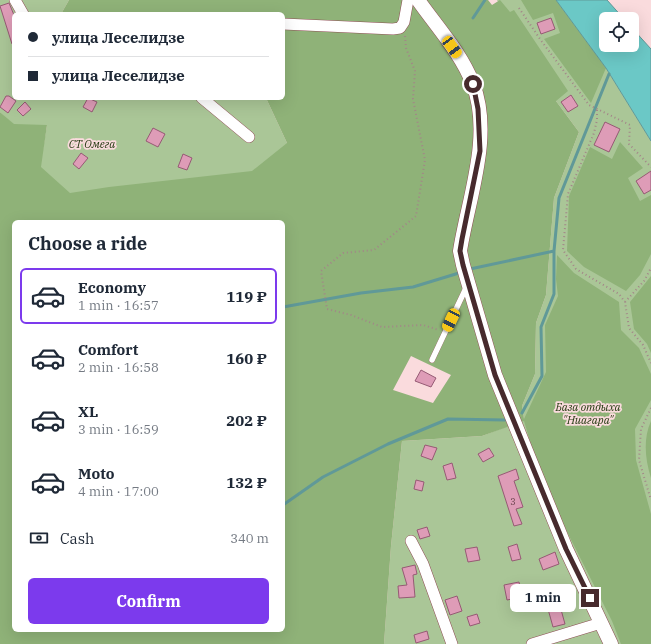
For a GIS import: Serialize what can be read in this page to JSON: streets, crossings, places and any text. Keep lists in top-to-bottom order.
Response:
{
  "parks": ["СТ Омега", "База отдыха \"Ниагара\""],
  "house_numbers": ["3"],
  "page": {
    "banner": ["улица Леселидзе", "улица Леселидзе"],
    "heading": "Choose a ride",
    "list": [
      {
        "name": "Economy",
        "note": "1 min · 16:57",
        "value": "119 ₽"
      },
      {
        "name": "Comfort",
        "note": "2 min · 16:58",
        "value": "160 ₽"
      },
      {
        "name": "XL",
        "note": "3 min · 16:59",
        "value": "202 ₽"
      },
      {
        "name": "Moto",
        "note": "4 min · 17:00",
        "value": "132 ₽"
      }
    ],
    "pay": ["Cash", "340 m"],
    "buttons": "Confirm",
    "bubble": "1 min"
  }
}
